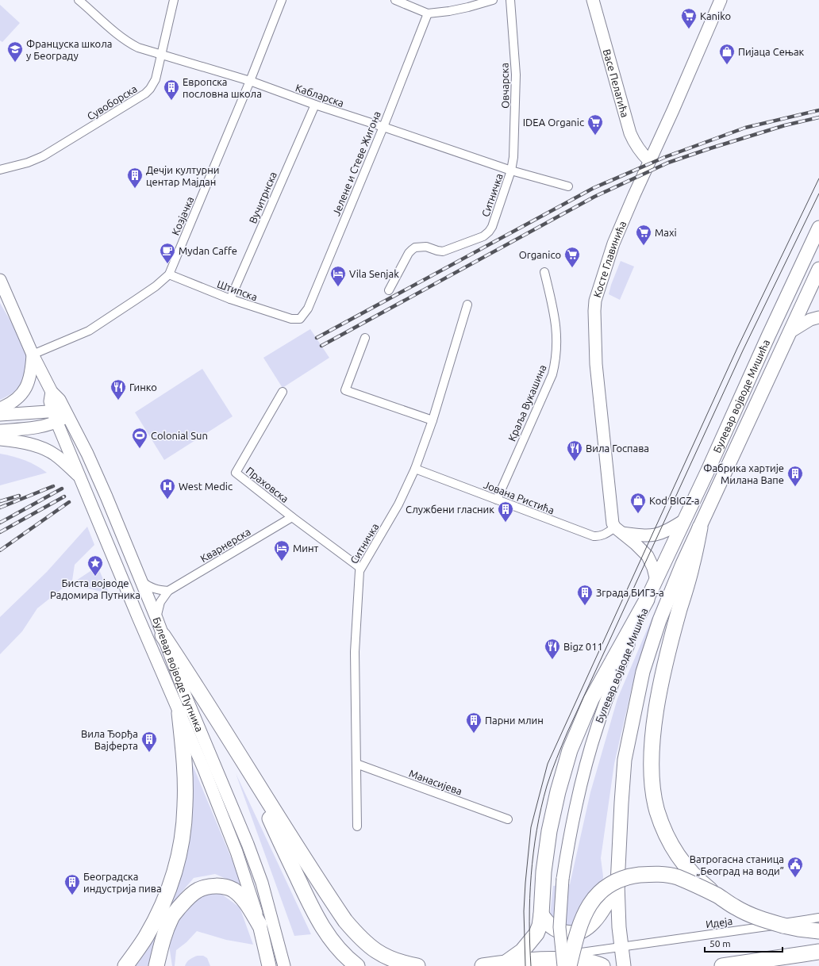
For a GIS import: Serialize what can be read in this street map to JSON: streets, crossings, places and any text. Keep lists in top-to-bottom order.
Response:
{
  "streets": {
    "main road": [
      "Васе Пелагића",
      "Косте Главинића",
      "Булевар војводе Мишића",
      "Булевар војводе Путника"
    ],
    "street": [
      "Овчарска",
      "Кабларска",
      "Сувоборска",
      "Јелене и Стеве Жигона",
      "Ситничка",
      "Вучитрнска",
      "Козјачка",
      "Штипска",
      "Краља Вукашина",
      "Праховска",
      "Јована Ристића",
      "Кварнерска",
      "Манасијева",
      "Идеја"
    ]
  },
  "crossings": [
    ["Васе Пелагића", "Косте Главинића"],
    ["Овчарска", "Кабларска"],
    ["Овчарска", "Ситничка"],
    ["Кабларска", "Сувоборска"],
    ["Кабларска", "Јелене и Стеве Жигона"],
    ["Кабларска", "Ситничка"],
    ["Кабларска", "Вучитрнска"],
    ["Кабларска", "Козјачка"],
    ["Јелене и Стеве Жигона", "Штипска"],
    ["Ситничка", "Праховска"],
    ["Ситничка", "Јована Ристића"],
    ["Ситничка", "Манасијева"],
    ["Вучитрнска", "Штипска"],
    ["Козјачка", "Штипска"],
    ["Козјачка", "Булевар војводе Путника"],
    ["Косте Главинића", "Јована Ристића"],
    ["Булевар војводе Мишића", "Идеја"],
    ["Краља Вукашина", "Јована Ристића"],
    ["Праховска", "Кварнерска"],
    ["Кварнерска", "Булевар војводе Путника"]
  ],
  "places": {
    "supermarket": [
      "Kaniko",
      "IDEA Organic",
      "Maxi",
      "Organico"
    ],
    "school or university": ["Француска школа у Београду"],
    "shop": ["Пијаца Сењак", "Kod BIGZ-a"],
    "building": [
      "Европска пословна школа",
      "Дечји културни центар Мајдан",
      "Фабрика хартије Милана Вапе",
      "Службени гласник",
      "Зграда БИГЗ-а",
      "Парни млин",
      "Вила Ђорђа Вајферта",
      "Београдска индустрија пива"
    ],
    "cafe": ["Mydan Caffe"],
    "hotel": ["Vila Senjak", "Минт"],
    "restaurant": ["Гинко", "Вила Госпава", "Bigz 011"],
    "sports": ["Colonial Sun"],
    "hospital": ["West Medic"],
    "place": ["Биста војводе Радомира Путника"],
    "public building": ["Ватрогасна станица „Београд на води”"]
  },
  "scale_bar": "50 m"
}
